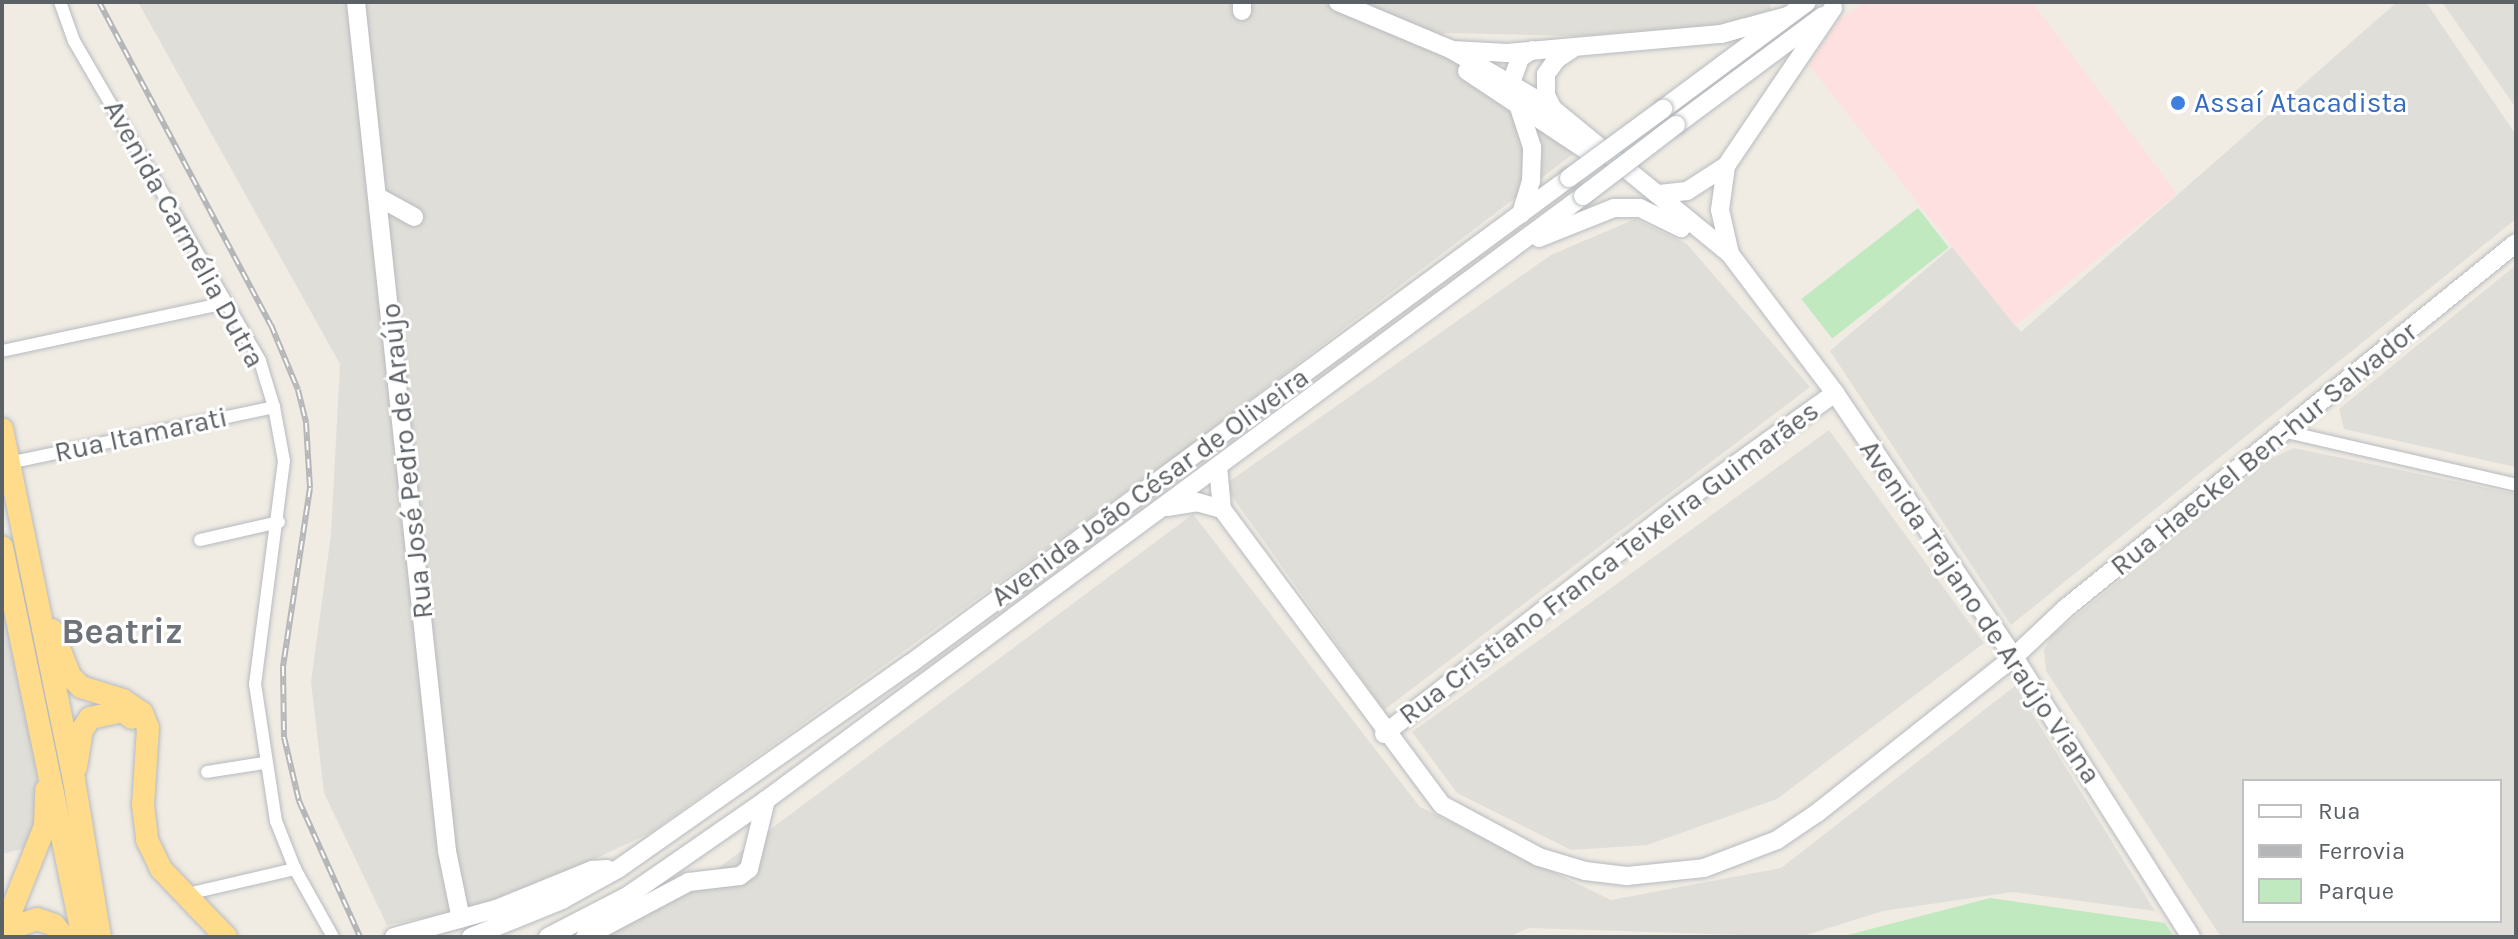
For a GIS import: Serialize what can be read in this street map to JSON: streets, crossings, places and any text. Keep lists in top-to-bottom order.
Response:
{
  "streets": {
    "street": [
      "Avenida Carmélia Dutra",
      "Rua Itamarati",
      "Rua Haeckel Ben-hur Salvador",
      "Rua José Pedro de Araújo",
      "Avenida João César de Oliveira",
      "Rua Cristiano Franca Teixeira Guimarães",
      "Avenida Trajano de Araújo Viana"
    ]
  },
  "crossings": [
    ["Avenida Carmélia Dutra", "Rua Itamarati"],
    ["Rua Haeckel Ben-hur Salvador", "Avenida Trajano de Araújo Viana"],
    ["Avenida João César de Oliveira", "Avenida Trajano de Araújo Viana"],
    ["Rua Cristiano Franca Teixeira Guimarães", "Avenida Trajano de Araújo Viana"]
  ],
  "districts": ["Beatriz"],
  "places": ["Assaí Atacadista"],
  "legend": ["Rua", "Ferrovia", "Parque"]
}
